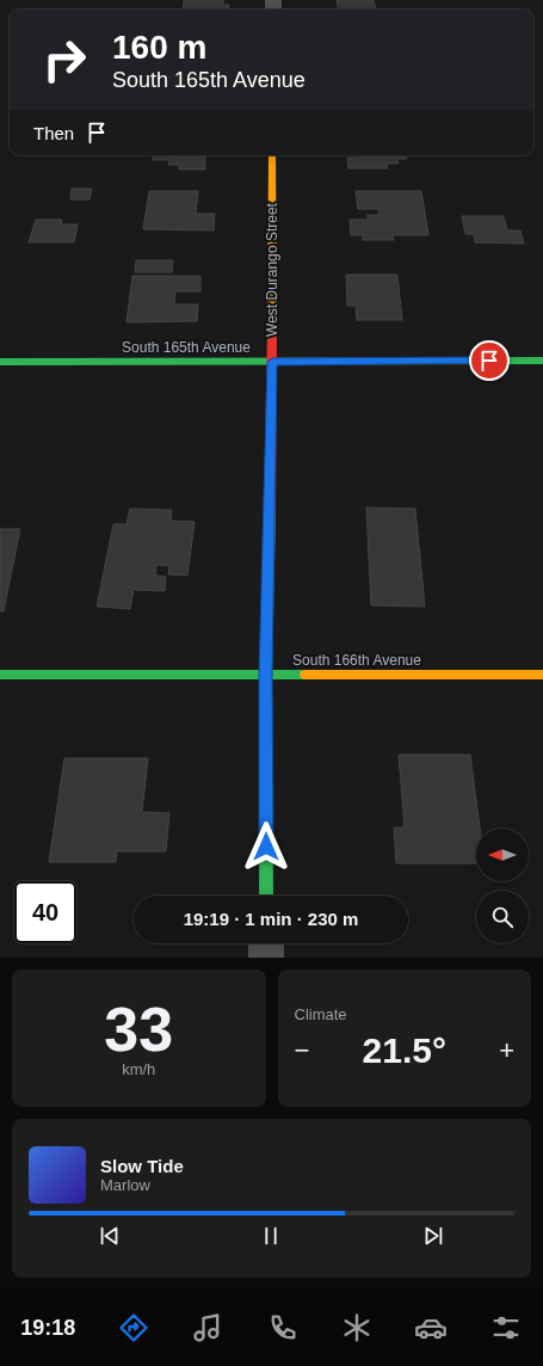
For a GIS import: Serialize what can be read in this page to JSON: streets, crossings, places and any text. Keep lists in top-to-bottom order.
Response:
{
  "streets": {
    "street": ["West Durango Street", "South 165th Avenue", "South 166th Avenue"]
  },
  "crossings": [
    ["West Durango Street", "South 165th Avenue"],
    ["West Durango Street", "South 166th Avenue"]
  ],
  "north": "left",
  "page": {
    "turn": ["160 m", "South 165th Avenue"],
    "then": "Then",
    "limit": "40",
    "trip": "19:19 · 1 min · 230 m",
    "tile": [
      ["33", "km/h"],
      "Climate"
    ],
    "heat": ["−", "21.5°", "+"],
    "song": ["Slow Tide", "Marlow"],
    "tabs": "19:18"
  }
}
